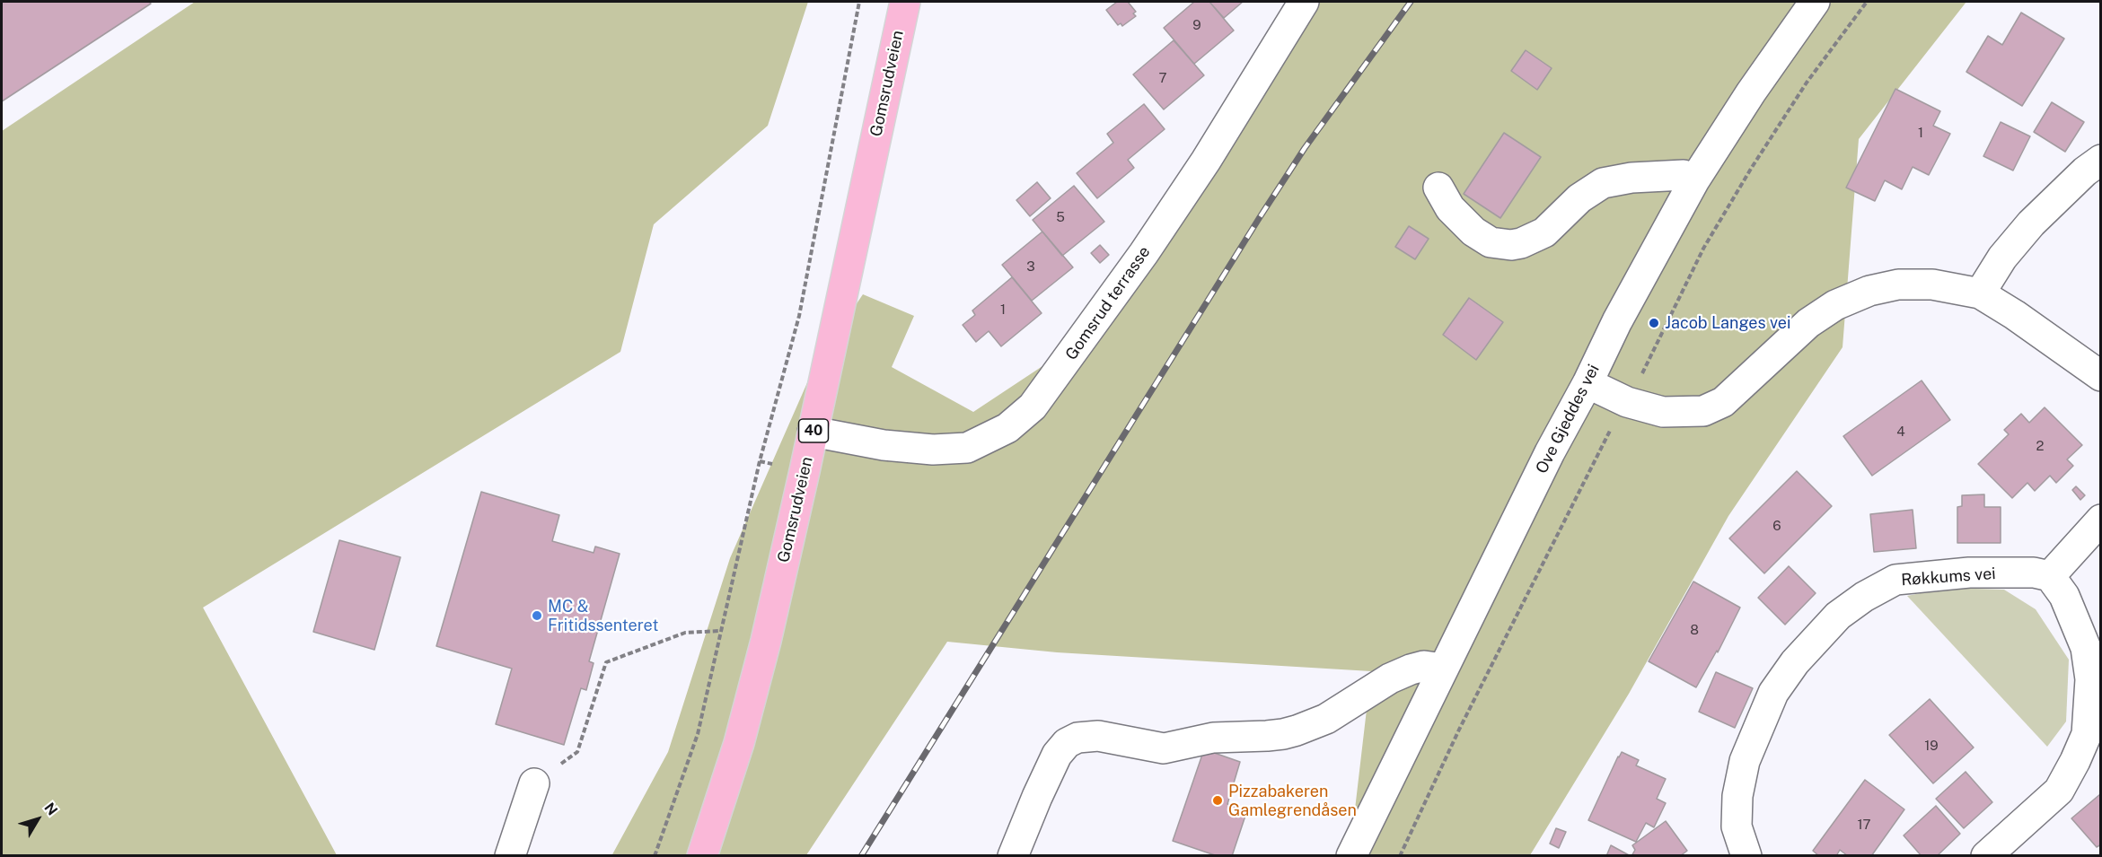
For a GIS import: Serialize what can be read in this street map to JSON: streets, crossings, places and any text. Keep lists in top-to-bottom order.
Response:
{
  "streets": {
    "main road": ["Gomsrudveien", "40"],
    "street": ["Gomsrud terrasse", "Ove Gjeddes vei", "Røkkums vei"]
  },
  "crossings": [
    ["Gomsrudveien", "Gomsrud terrasse"]
  ],
  "places": ["Jacob Langes vei", "MC & Fritidssenteret", "Pizzabakeren Gamlegrendåsen"],
  "house_numbers": [
    "9",
    "7",
    "1",
    "5",
    "3",
    "1",
    "4",
    "2",
    "6",
    "8",
    "19",
    "17"
  ],
  "north": "top right"
}
